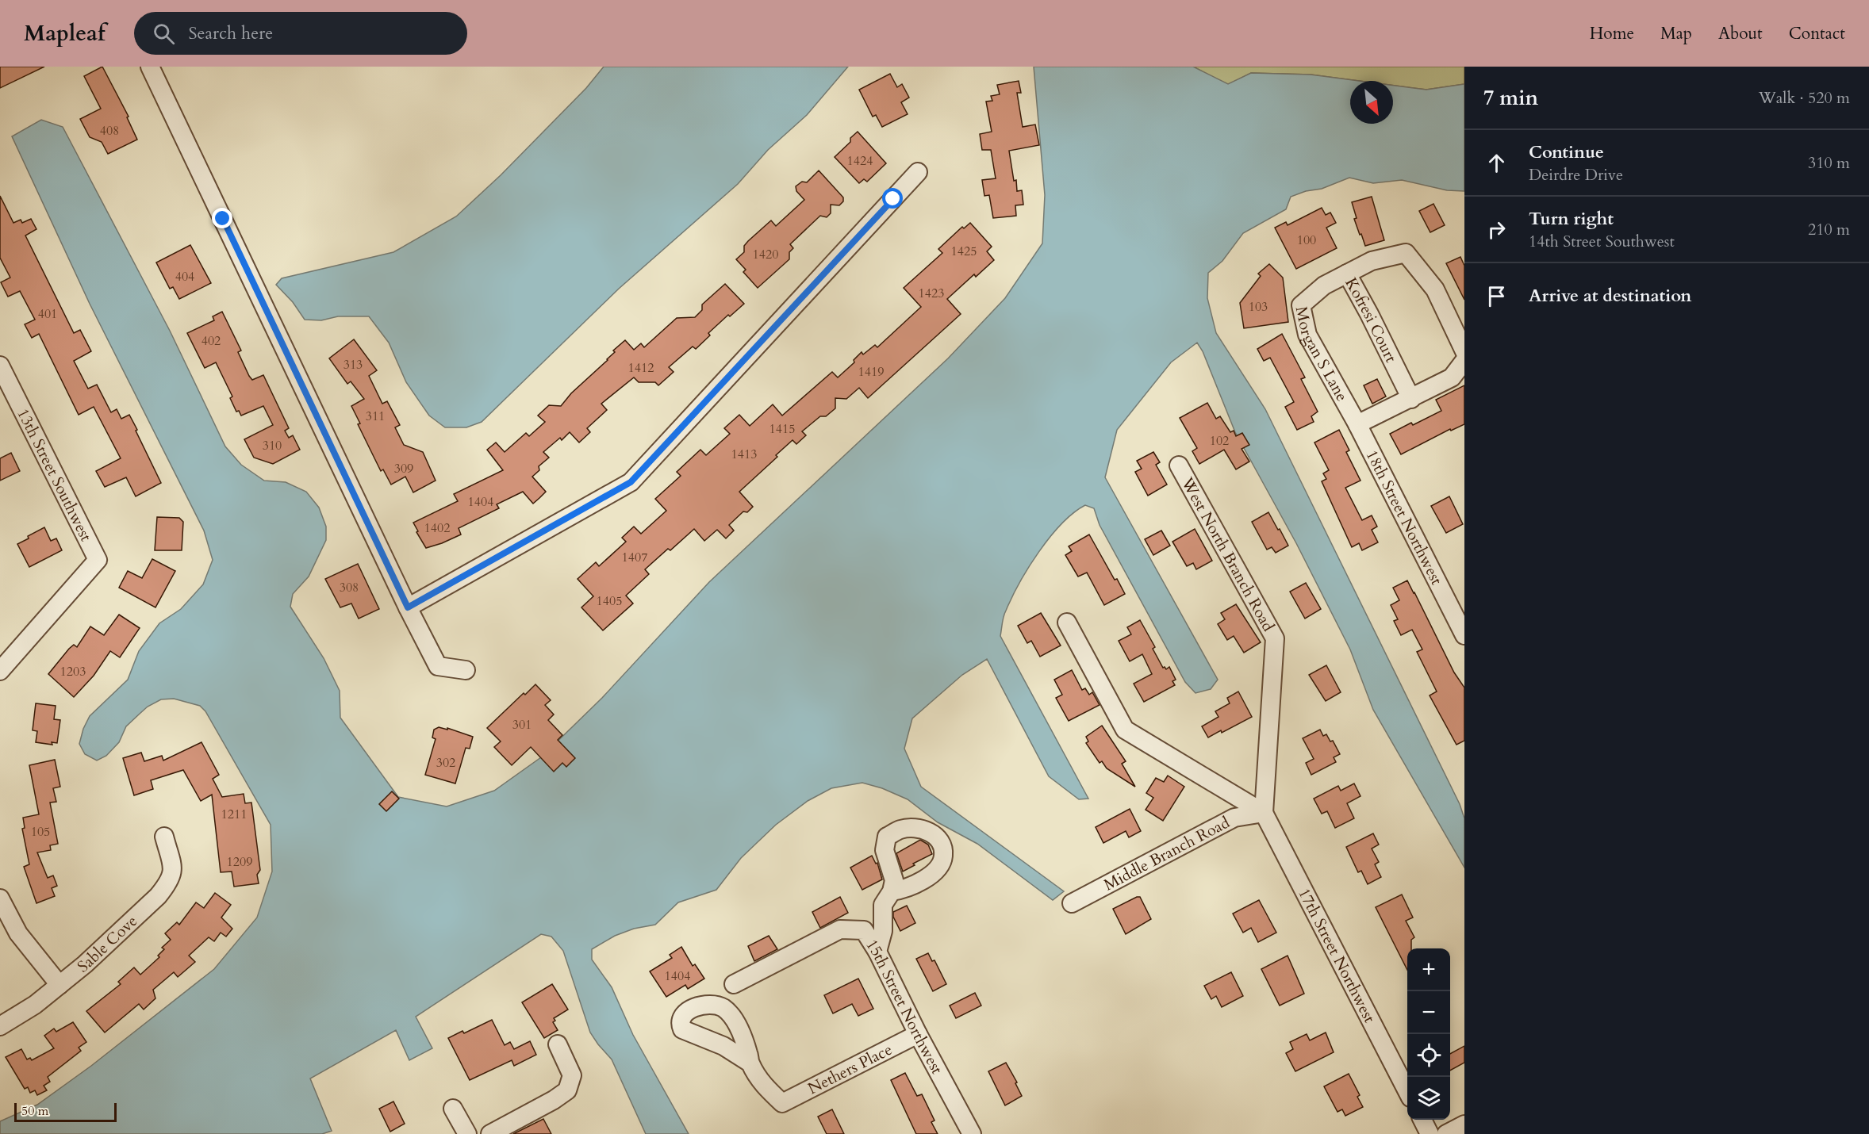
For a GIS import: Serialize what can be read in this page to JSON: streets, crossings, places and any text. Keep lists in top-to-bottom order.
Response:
{
  "streets": {
    "street": [
      "Kofresi Court",
      "Morgan S Lane",
      "13th Street Southwest",
      "18th Street Northwest",
      "West North Branch Road",
      "Middle Branch Road",
      "Sable Cove",
      "17th Street Northwest",
      "15th Street Northwest",
      "Nethers Place"
    ]
  },
  "crossings": [
    ["Kofresi Court", "Morgan S Lane"],
    ["Morgan S Lane", "18th Street Northwest"],
    ["West North Branch Road", "Middle Branch Road"],
    ["West North Branch Road", "17th Street Northwest"],
    ["Middle Branch Road", "17th Street Northwest"],
    ["15th Street Northwest", "Nethers Place"]
  ],
  "house_numbers": [
    "408",
    "1424",
    "100",
    "1425",
    "1420",
    "404",
    "1423",
    "103",
    "401",
    "402",
    "313",
    "1412",
    "1419",
    "311",
    "1415",
    "102",
    "310",
    "1413",
    "309",
    "1404",
    "1402",
    "1407",
    "308",
    "1405",
    "1203",
    "301",
    "302",
    "1211",
    "105",
    "1209",
    "1404"
  ],
  "scale_bar": "50 m",
  "north": "bottom right",
  "page": {
    "header": "Mapleaf",
    "search": "Search here",
    "nav": [
      "Home",
      "Map",
      "About",
      "Contact"
    ],
    "heading": ["7 min", "Walk · 520 m"],
    "list": [
      ["Continue", "Deirdre Drive", "310 m"],
      ["Turn right", "14th Street Southwest", "210 m"],
      "Arrive at destination"
    ],
    "map_buttons": ["+", "−"],
    "scale": "50 m"
  }
}
